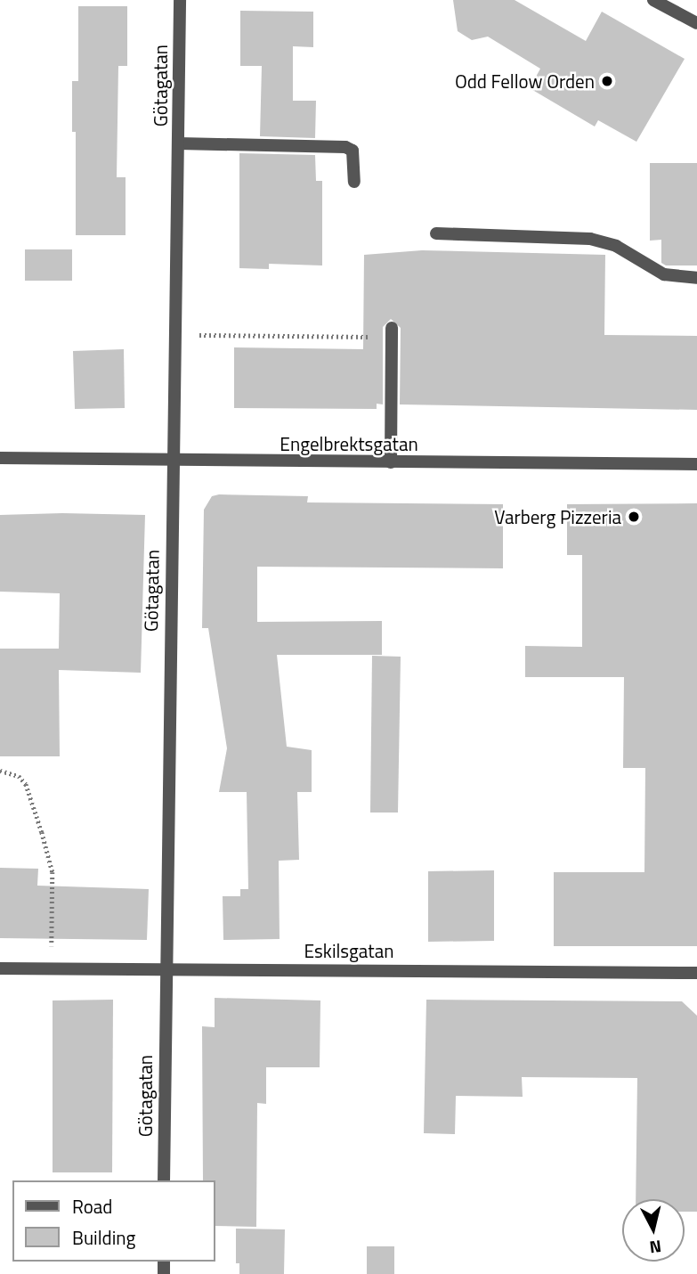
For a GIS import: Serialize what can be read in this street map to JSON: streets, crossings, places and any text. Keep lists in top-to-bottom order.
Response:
{
  "streets": {
    "street": ["Götagatan", "Engelbrektsgatan", "Eskilsgatan"]
  },
  "crossings": [
    ["Götagatan", "Engelbrektsgatan"],
    ["Götagatan", "Eskilsgatan"]
  ],
  "places": ["Odd Fellow Orden", "Varberg Pizzeria"],
  "legend": ["Road", "Building"],
  "north": "bottom"
}
